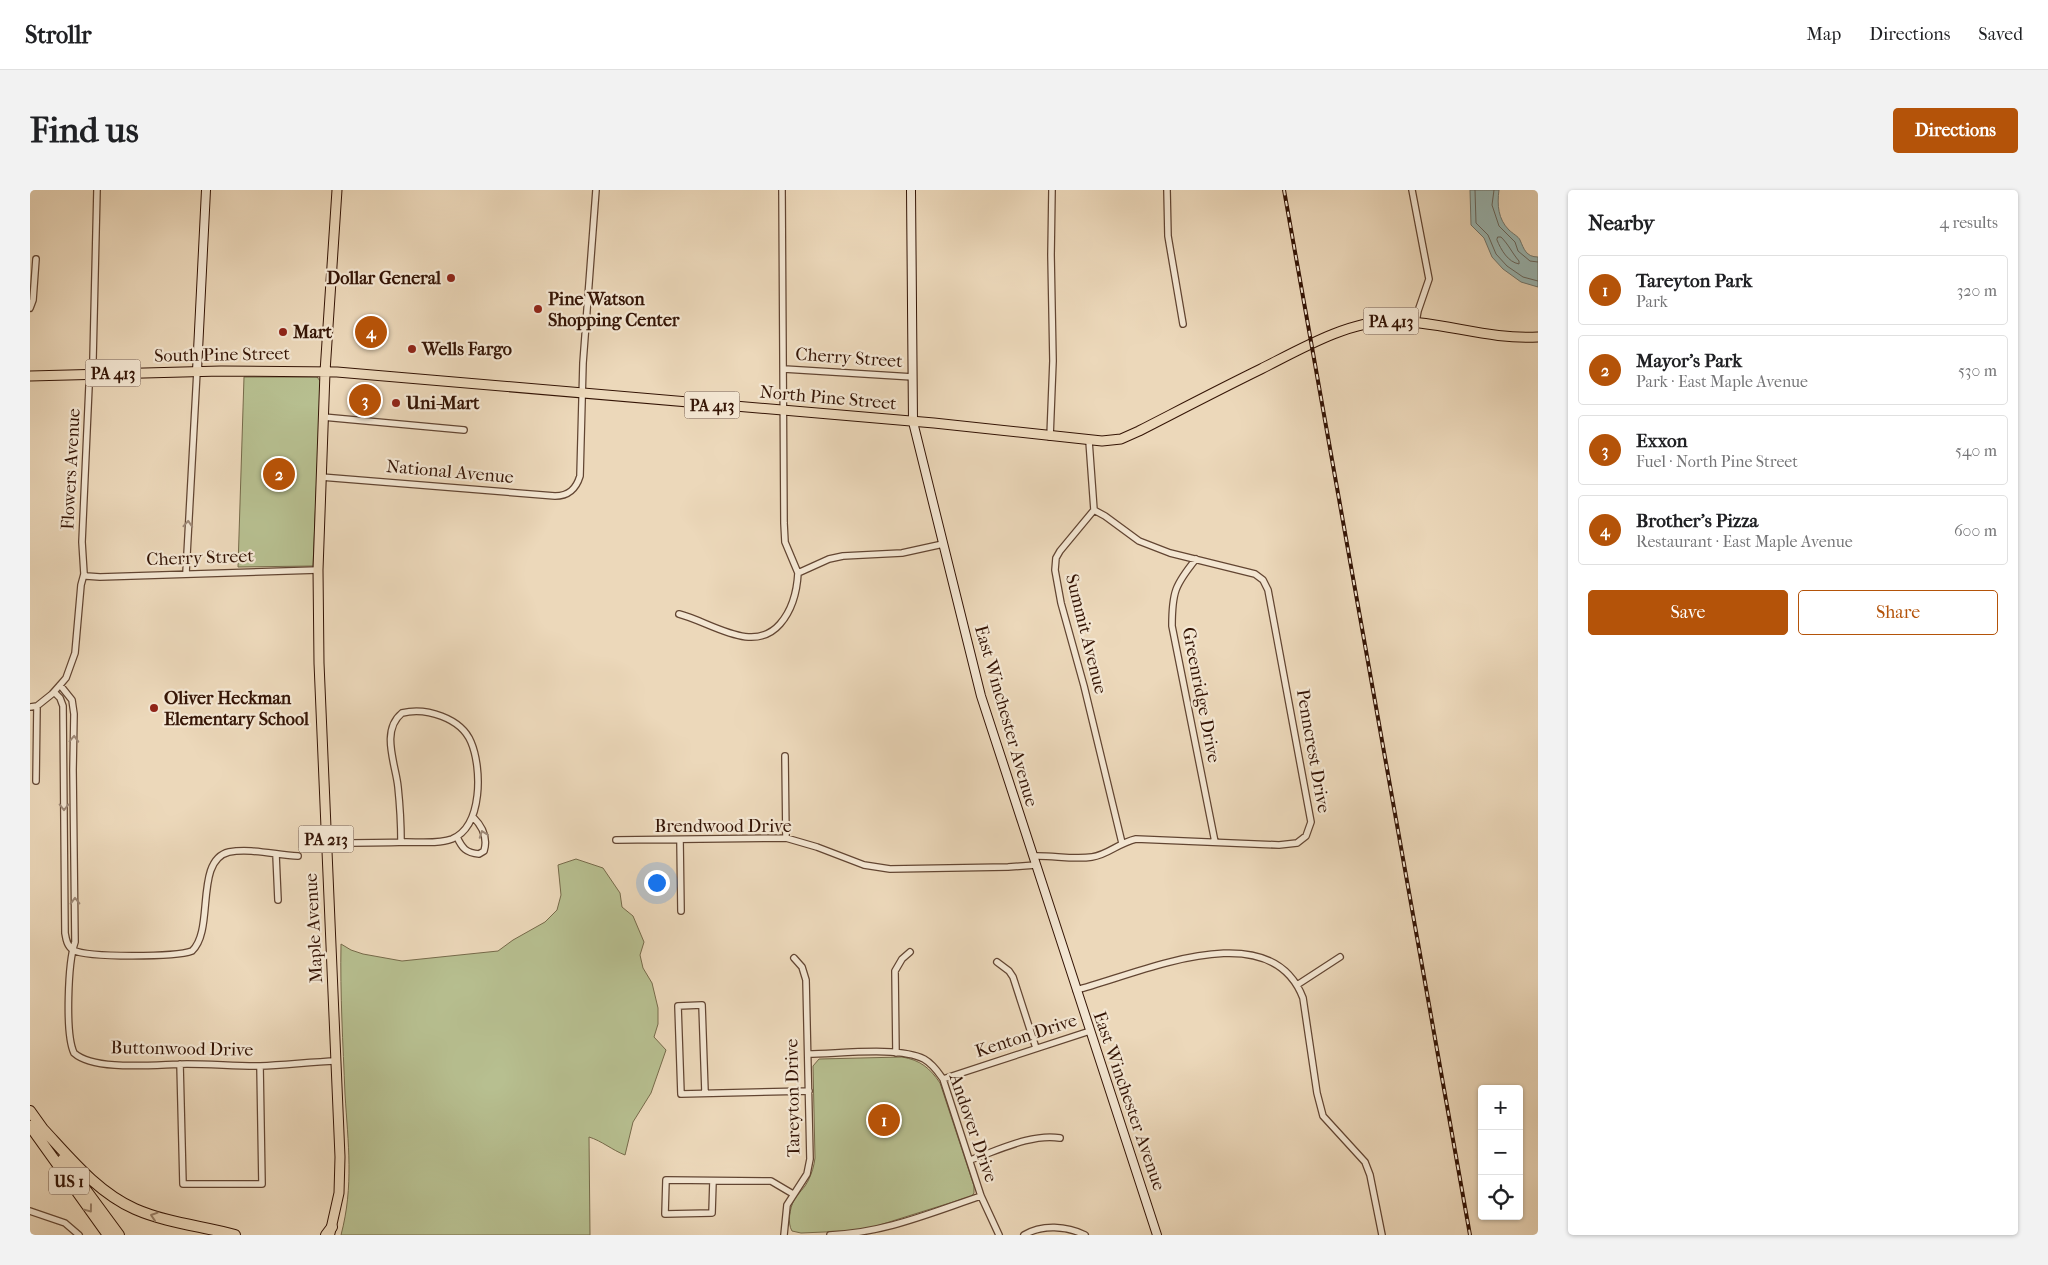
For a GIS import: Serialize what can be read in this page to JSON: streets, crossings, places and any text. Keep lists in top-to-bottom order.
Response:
{
  "streets": {
    "highway": ["US 1"],
    "main road": [
      "PA 413",
      "South Pine Street",
      "North Pine Street",
      "East Winchester Avenue",
      "PA 213",
      "Maple Avenue"
    ],
    "street": [
      "Cherry Street",
      "Flowers Avenue",
      "National Avenue",
      "Summit Avenue",
      "Greenridge Drive",
      "Penncrest Drive",
      "Brendwood Drive",
      "Kenton Drive",
      "Buttonwood Drive",
      "Tareyton Drive",
      "Andover Drive"
    ]
  },
  "crossings": [
    ["PA 413", "North Pine Street"],
    ["South Pine Street", "North Pine Street"],
    ["South Pine Street", "Flowers Avenue"],
    ["South Pine Street", "PA 213"],
    ["Cherry Street", "Flowers Avenue"],
    ["Cherry Street", "East Winchester Avenue"],
    ["Cherry Street", "PA 213"],
    ["Cherry Street", "Maple Avenue"],
    ["North Pine Street", "National Avenue"],
    ["North Pine Street", "East Winchester Avenue"],
    ["North Pine Street", "PA 213"],
    ["Flowers Avenue", "Buttonwood Drive"],
    ["National Avenue", "PA 213"],
    ["Summit Avenue", "Penncrest Drive"],
    ["Greenridge Drive", "Penncrest Drive"],
    ["East Winchester Avenue", "Penncrest Drive"],
    ["East Winchester Avenue", "Brendwood Drive"],
    ["East Winchester Avenue", "Kenton Drive"],
    ["PA 213", "Maple Avenue"],
    ["Maple Avenue", "Buttonwood Drive"],
    ["Kenton Drive", "Andover Drive"],
    ["Tareyton Drive", "Andover Drive"]
  ],
  "places": [
    "Dollar General",
    "Pine Watson Shopping Center",
    "Mart",
    "Wells Fargo",
    "Uni-Mart",
    "Oliver Heckman Elementary School"
  ],
  "page": {
    "header": "Strollr",
    "nav": ["Map", "Directions", "Saved"],
    "buttons": [
      "Directions",
      ["Save", "Share"]
    ],
    "title": "Find us",
    "heading": ["Nearby", "4 results"],
    "list": [
      {
        "mark": "1",
        "name": "Tareyton Park",
        "note": "Park",
        "value": "320 m"
      },
      {
        "mark": "2",
        "name": "Mayor's Park",
        "note": "Park · East Maple Avenue",
        "value": "530 m"
      },
      {
        "mark": "3",
        "name": "Exxon",
        "note": "Fuel · North Pine Street",
        "value": "540 m"
      },
      {
        "mark": "4",
        "name": "Brother’s Pizza",
        "note": "Restaurant · East Maple Avenue",
        "value": "600 m"
      }
    ],
    "pins": [
      "4",
      "3",
      "2",
      "1"
    ],
    "map_buttons": ["+", "−"]
  }
}
